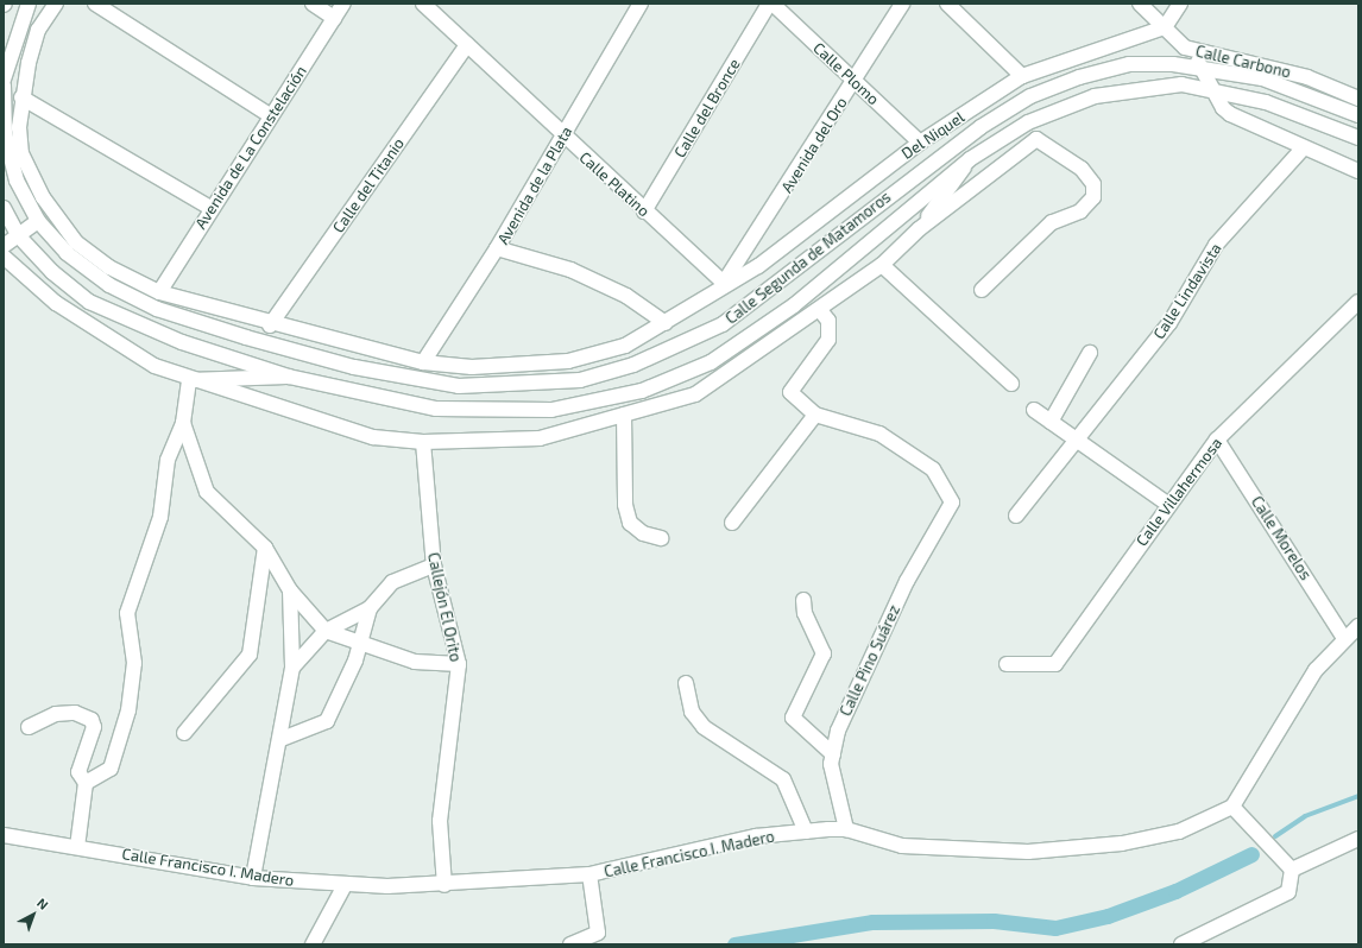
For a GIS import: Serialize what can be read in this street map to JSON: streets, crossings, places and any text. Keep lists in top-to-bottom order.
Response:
{
  "streets": {
    "street": [
      "Calle Carbono",
      "Calle Plomo",
      "Calle del Bronce",
      "Del Niquel",
      "Avenida del Oro",
      "Avenida de La Constelación",
      "Calle Platino",
      "Calle del Titanio",
      "Avenida de la Plata",
      "Calle Segunda de Matamoros",
      "Calle Lindavista",
      "Calle Villahermosa",
      "Calle Morelos",
      "Callejón El Orito",
      "Calle Pino Suárez",
      "Calle Francisco I. Madero"
    ]
  },
  "crossings": [
    ["Calle Carbono", "Del Niquel"],
    ["Calle Plomo", "Calle del Bronce"],
    ["Calle Plomo", "Del Niquel"],
    ["Calle Plomo", "Avenida del Oro"],
    ["Calle del Bronce", "Calle Platino"],
    ["Del Niquel", "Avenida del Oro"],
    ["Del Niquel", "Calle Platino"],
    ["Avenida del Oro", "Calle Platino"],
    ["Calle Platino", "Calle del Titanio"],
    ["Calle Platino", "Avenida de la Plata"],
    ["Calle Villahermosa", "Calle Morelos"],
    ["Calle Morelos", "Calle Francisco I. Madero"],
    ["Callejón El Orito", "Calle Francisco I. Madero"],
    ["Calle Pino Suárez", "Calle Francisco I. Madero"]
  ],
  "north": "top right"
}
